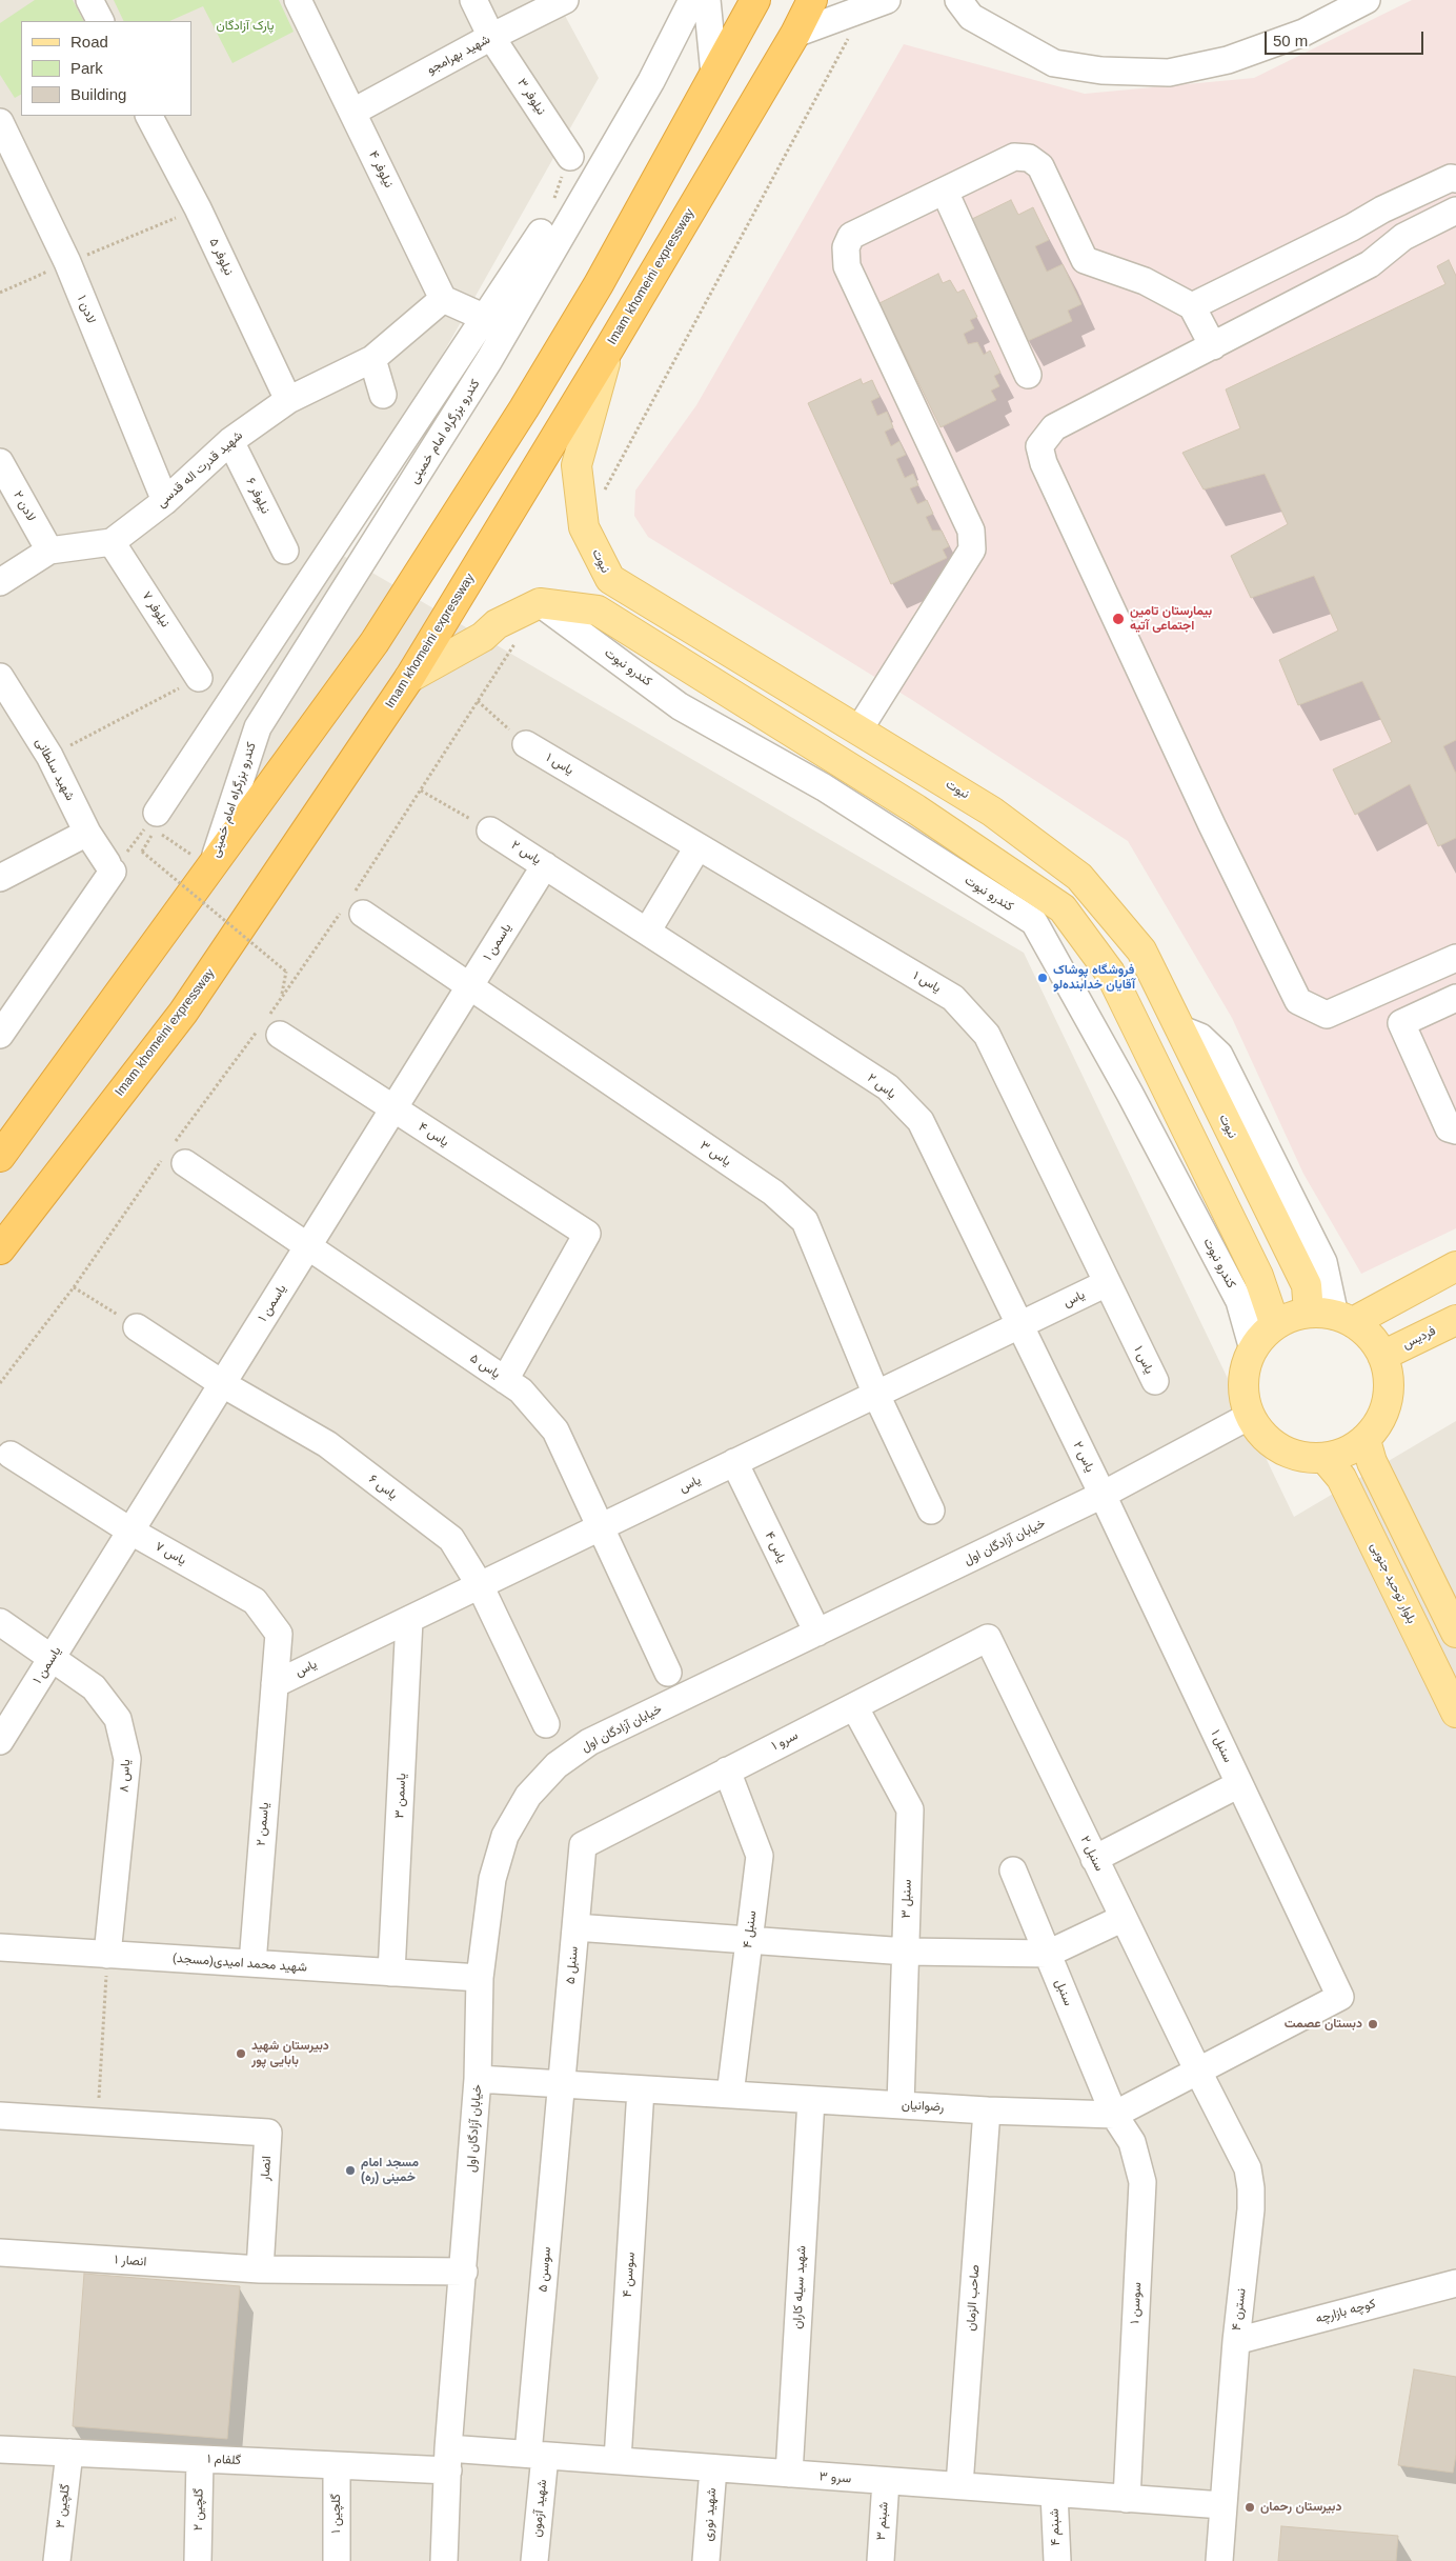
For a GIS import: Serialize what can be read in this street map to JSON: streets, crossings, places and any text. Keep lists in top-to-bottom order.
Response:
{
  "streets": {
    "highway": ["Imam khomeini expressway"],
    "main road": ["نبوت", "فردیس", "بلوار توحید جنوبی"],
    "street": [
      "شهید بهرامجو",
      "نیلوفر ۳",
      "نیلوفر ۴",
      "نیلوفر ۵",
      "لادن ۱",
      "کندرو بزرگراه امام خمینی",
      "شهید قدرت اله قدسی",
      "نیلوفر ۶",
      "لادن ۲",
      "نیلوفر ۷",
      "کندرو نبوت",
      "یاس ۱",
      "شهید سلطانی",
      "یاس ۲",
      "یاسمن ۱",
      "یاس ۴",
      "یاس ۳",
      "یاس",
      "یاس ۵",
      "یاس ۶",
      "خیابان آزادگان اول",
      "یاس ۷",
      "سرو ۱",
      "سنبل ۱",
      "یاس ۸",
      "یاسمن ۳",
      "یاسمن ۲",
      "سنبل ۲",
      "سنبل ۳",
      "سنبل ۴",
      "(مسجد)شهید محمد امیدی",
      "سنبل ۵",
      "سنبل",
      "رضوانیان",
      "انصار",
      "انصار ۱",
      "سوسن ۵",
      "سوسن ۴",
      "شهید سیله کاران",
      "صاحب الزمان",
      "سوسن ۱",
      "نسترن ۴",
      "کوچه بازارچه",
      "گلفام ۱",
      "سرو ۳",
      "گلچین ۳",
      "شهید آزمون",
      "گلچین ۲",
      "گلچین ۱",
      "شهید نوری",
      "شبنم ۳",
      "شبنم ۴"
    ]
  },
  "crossings": [
    ["شهید بهرامجو", "نیلوفر ۳"],
    ["شهید بهرامجو", "نیلوفر ۴"],
    ["نیلوفر ۴", "شهید قدرت اله قدسی"],
    ["نیلوفر ۵", "شهید قدرت اله قدسی"],
    ["Imam khomeini expressway", "نبوت"],
    ["لادن ۱", "شهید قدرت اله قدسی"],
    ["شهید قدرت اله قدسی", "نیلوفر ۶"],
    ["شهید قدرت اله قدسی", "لادن ۲"],
    ["شهید قدرت اله قدسی", "نیلوفر ۷"],
    ["نبوت", "کندرو نبوت"],
    ["نبوت", "فردیس"],
    ["نبوت", "خیابان آزادگان اول"],
    ["نبوت", "بلوار توحید جنوبی"],
    ["کندرو نبوت", "فردیس"],
    ["کندرو نبوت", "خیابان آزادگان اول"],
    ["کندرو نبوت", "بلوار توحید جنوبی"],
    ["یاس ۱", "یاس"],
    ["یاس ۲", "یاسمن ۱"],
    ["یاس ۲", "یاس"],
    ["یاس ۲", "خیابان آزادگان اول"],
    ["یاس ۲", "سنبل ۱"],
    ["یاسمن ۱", "یاس ۴"],
    ["یاسمن ۱", "یاس ۳"],
    ["یاسمن ۱", "یاس ۵"],
    ["یاسمن ۱", "یاس ۶"],
    ["یاسمن ۱", "یاس ۷"],
    ["یاسمن ۱", "یاس ۸"],
    ["یاس ۴", "یاس"],
    ["یاس ۴", "یاس ۵"],
    ["یاس ۴", "خیابان آزادگان اول"],
    ["یاس ۳", "یاس"],
    ["یاس", "یاس ۵"],
    ["یاس", "یاس ۶"],
    ["یاس", "یاس ۷"],
    ["یاس", "یاسمن ۳"],
    ["یاس", "یاسمن ۲"],
    ["فردیس", "خیابان آزادگان اول"],
    ["فردیس", "بلوار توحید جنوبی"],
    ["خیابان آزادگان اول", "بلوار توحید جنوبی"],
    ["خیابان آزادگان اول", "سنبل ۱"],
    ["خیابان آزادگان اول", "(مسجد)شهید محمد امیدی"],
    ["خیابان آزادگان اول", "رضوانیان"],
    ["خیابان آزادگان اول", "گلفام ۱"],
    ["خیابان آزادگان اول", "سرو ۳"],
    ["یاس ۷", "یاسمن ۲"],
    ["سرو ۱", "سنبل ۲"],
    ["سرو ۱", "سنبل ۳"],
    ["سرو ۱", "سنبل ۴"],
    ["سرو ۱", "سنبل ۵"],
    ["سنبل ۱", "سنبل ۲"],
    ["سنبل ۱", "نسترن ۴"],
    ["یاس ۸", "(مسجد)شهید محمد امیدی"],
    ["یاسمن ۳", "(مسجد)شهید محمد امیدی"],
    ["یاسمن ۲", "(مسجد)شهید محمد امیدی"],
    ["سنبل ۲", "نسترن ۴"],
    ["سنبل ۳", "رضوانیان"],
    ["سنبل ۴", "رضوانیان"],
    ["سنبل ۵", "رضوانیان"],
    ["سنبل ۵", "سوسن ۵"],
    ["سنبل", "رضوانیان"],
    ["سنبل", "سوسن ۱"],
    ["رضوانیان", "سوسن ۵"],
    ["رضوانیان", "سوسن ۴"],
    ["رضوانیان", "شهید سیله کاران"],
    ["رضوانیان", "صاحب الزمان"],
    ["رضوانیان", "سوسن ۱"],
    ["انصار", "انصار ۱"],
    ["سوسن ۵", "سرو ۳"],
    ["سوسن ۵", "شهید آزمون"],
    ["سوسن ۴", "سرو ۳"],
    ["شهید سیله کاران", "سرو ۳"],
    ["صاحب الزمان", "سرو ۳"],
    ["سوسن ۱", "سرو ۳"],
    ["نسترن ۴", "کوچه بازارچه"],
    ["نسترن ۴", "سرو ۳"],
    ["گلفام ۱", "سرو ۳"],
    ["گلفام ۱", "گلچین ۳"],
    ["گلفام ۱", "گلچین ۲"],
    ["گلفام ۱", "گلچین ۱"],
    ["سرو ۳", "شهید آزمون"],
    ["سرو ۳", "شهید نوری"],
    ["سرو ۳", "شبنم ۳"],
    ["سرو ۳", "شبنم ۴"]
  ],
  "parks": ["پارک آزادگان"],
  "places": [
    "بیمارستان تامین اجتماعی آتیه",
    "فروشگاه پوشاک آقایان خدابنده‌لو",
    "دبستان عصمت",
    "دبیرستان شهید بابایی پور",
    "مسجد امام خمینی (ره)",
    "دبیرستان رحمان"
  ],
  "legend": ["Road", "Park", "Building"],
  "scale_bar": "50 m"
}
